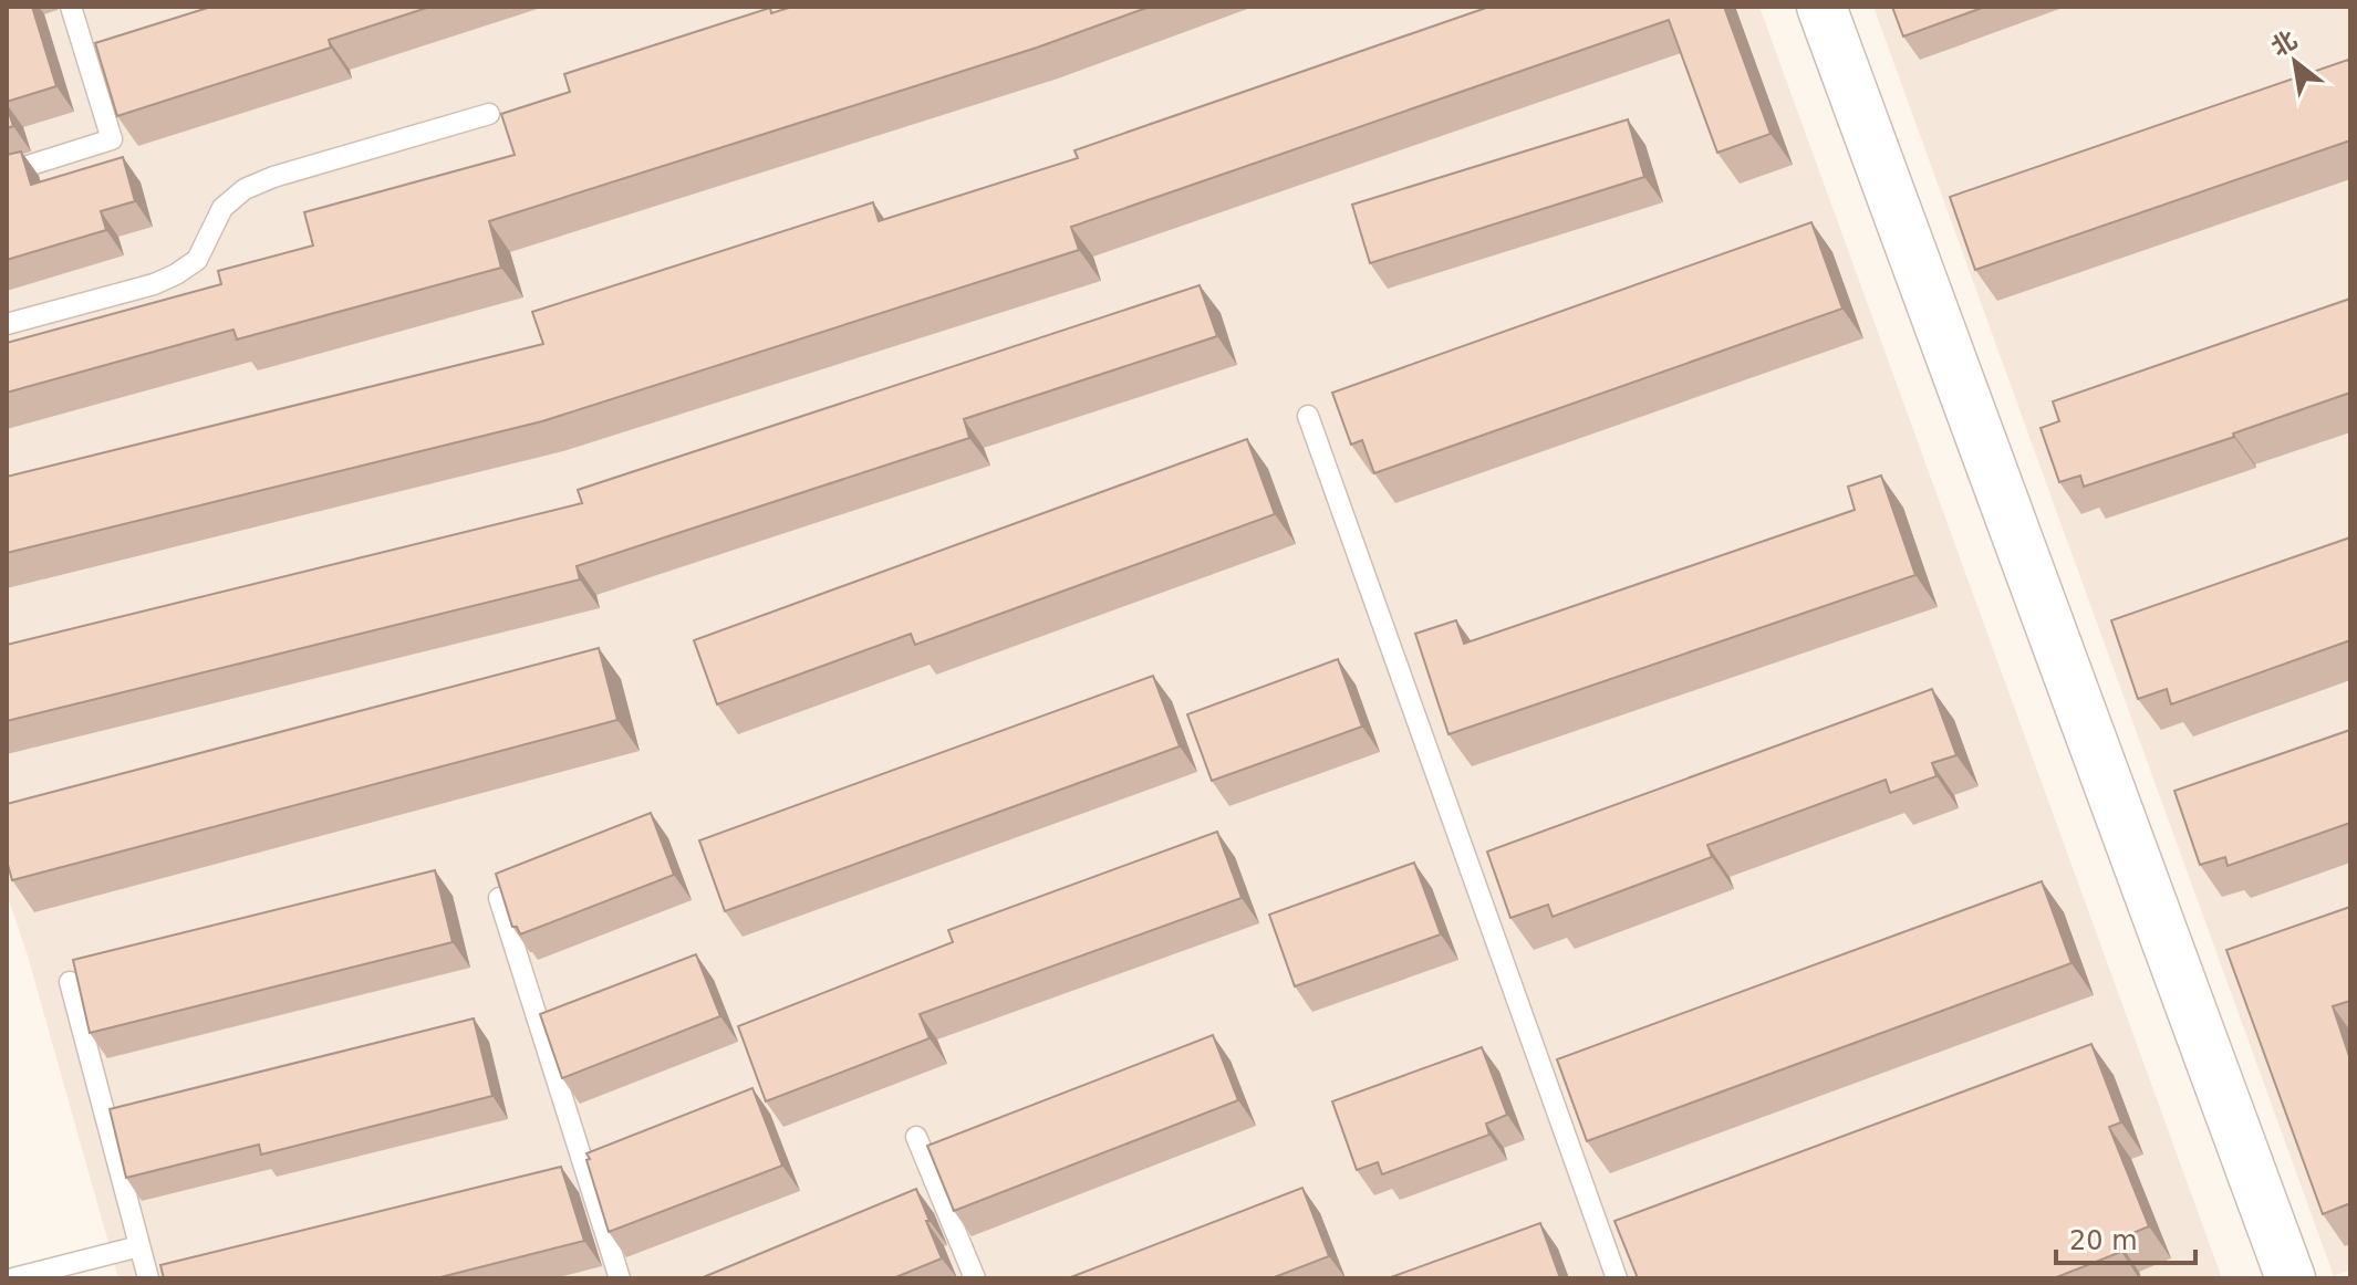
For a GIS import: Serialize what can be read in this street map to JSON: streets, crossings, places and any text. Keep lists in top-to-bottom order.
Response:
{
  "scale_bar": "20 m",
  "north": "top left"
}
